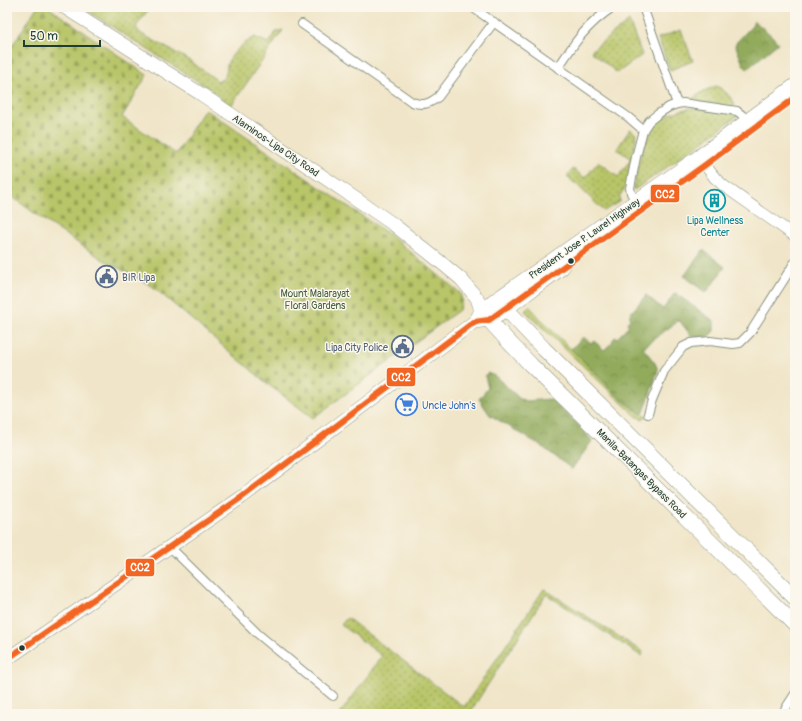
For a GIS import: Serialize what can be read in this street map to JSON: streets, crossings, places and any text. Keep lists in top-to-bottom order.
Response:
{
  "streets": {
    "highway": ["President Jose P. Laurel Highway", "Manila-Batangas Bypass Road"],
    "main road": ["Alaminos-Lipa City Road"]
  },
  "crossings": [
    ["Alaminos-Lipa City Road", "President Jose P. Laurel Highway"],
    ["Alaminos-Lipa City Road", "Manila-Batangas Bypass Road"],
    ["President Jose P. Laurel Highway", "Manila-Batangas Bypass Road"]
  ],
  "parks": ["Mount Malarayat Floral Gardens"],
  "places": {
    "building": ["Lipa Wellness Center"],
    "public building": ["BIR Lipa", "Lipa City Police"],
    "supermarket": ["Uncle John's"]
  },
  "lines": ["transit line CC2"],
  "scale_bar": "50 m"
}
